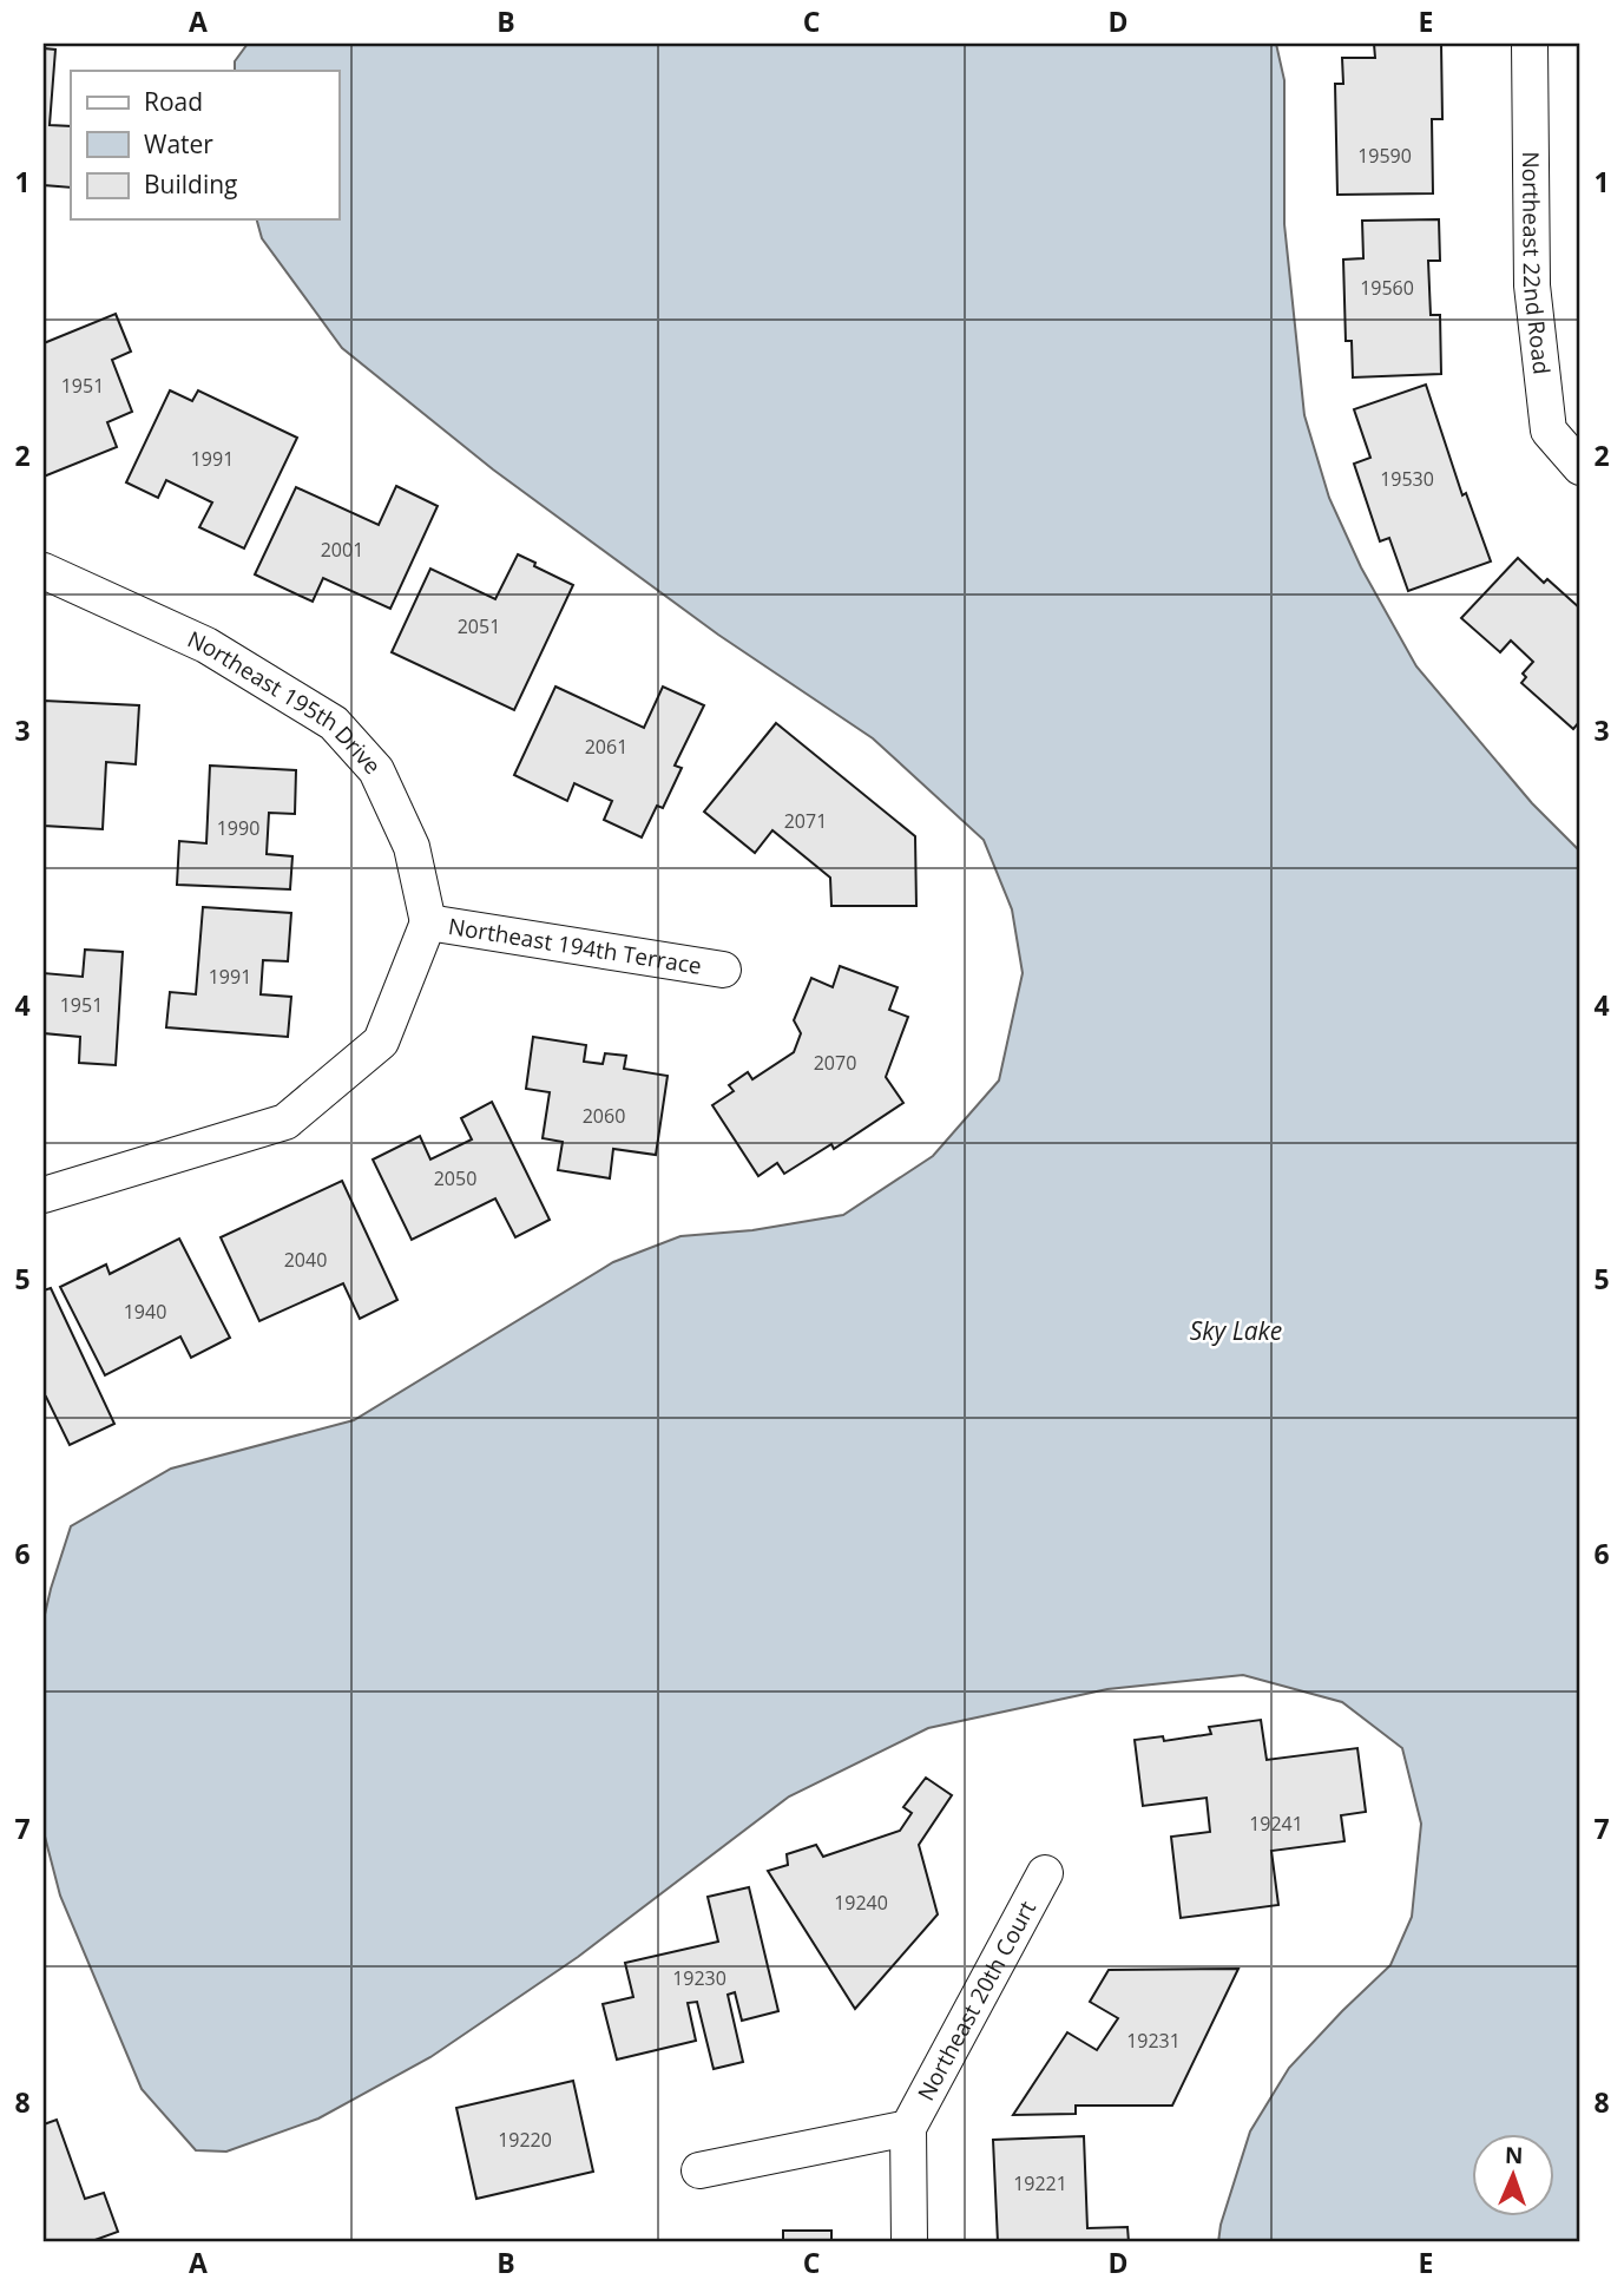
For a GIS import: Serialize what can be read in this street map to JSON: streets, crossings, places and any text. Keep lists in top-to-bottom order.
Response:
{
  "streets": {
    "street": [
      "Northeast 22nd Road",
      "Northeast 195th Drive",
      "Northeast 194th Terrace",
      "Northeast 20th Court"
    ]
  },
  "crossings": [
    ["Northeast 195th Drive", "Northeast 194th Terrace"]
  ],
  "water": ["Sky Lake"],
  "house_numbers": [
    "19590",
    "19560",
    "1951",
    "1991",
    "19530",
    "2001",
    "2051",
    "2061",
    "2071",
    "1990",
    "1991",
    "1951",
    "2070",
    "2060",
    "2050",
    "2040",
    "1940",
    "19241",
    "19240",
    "19230",
    "19231",
    "19220",
    "19221"
  ],
  "legend": ["Road", "Water", "Building"],
  "north": "top",
  "grid": {
    "columns": [
      "A",
      "B",
      "C",
      "D",
      "E"
    ],
    "rows": [
      "1",
      "2",
      "3",
      "4",
      "5",
      "6",
      "7",
      "8"
    ]
  }
}
